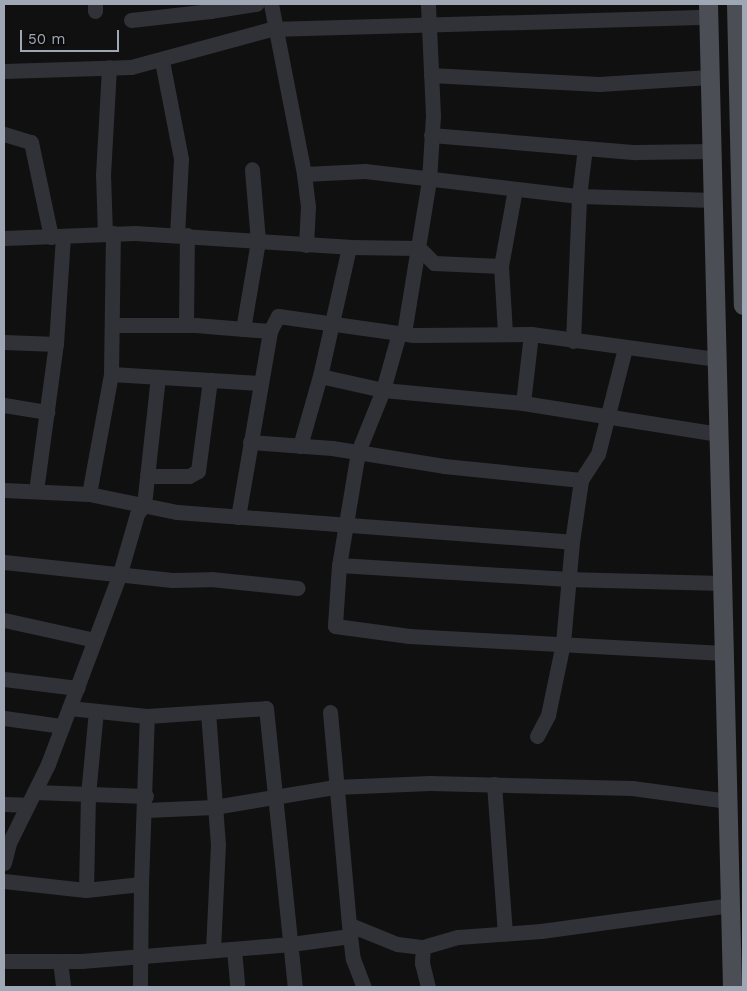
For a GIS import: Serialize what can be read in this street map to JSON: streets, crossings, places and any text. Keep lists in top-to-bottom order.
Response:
{
  "scale_bar": "50 m"
}
